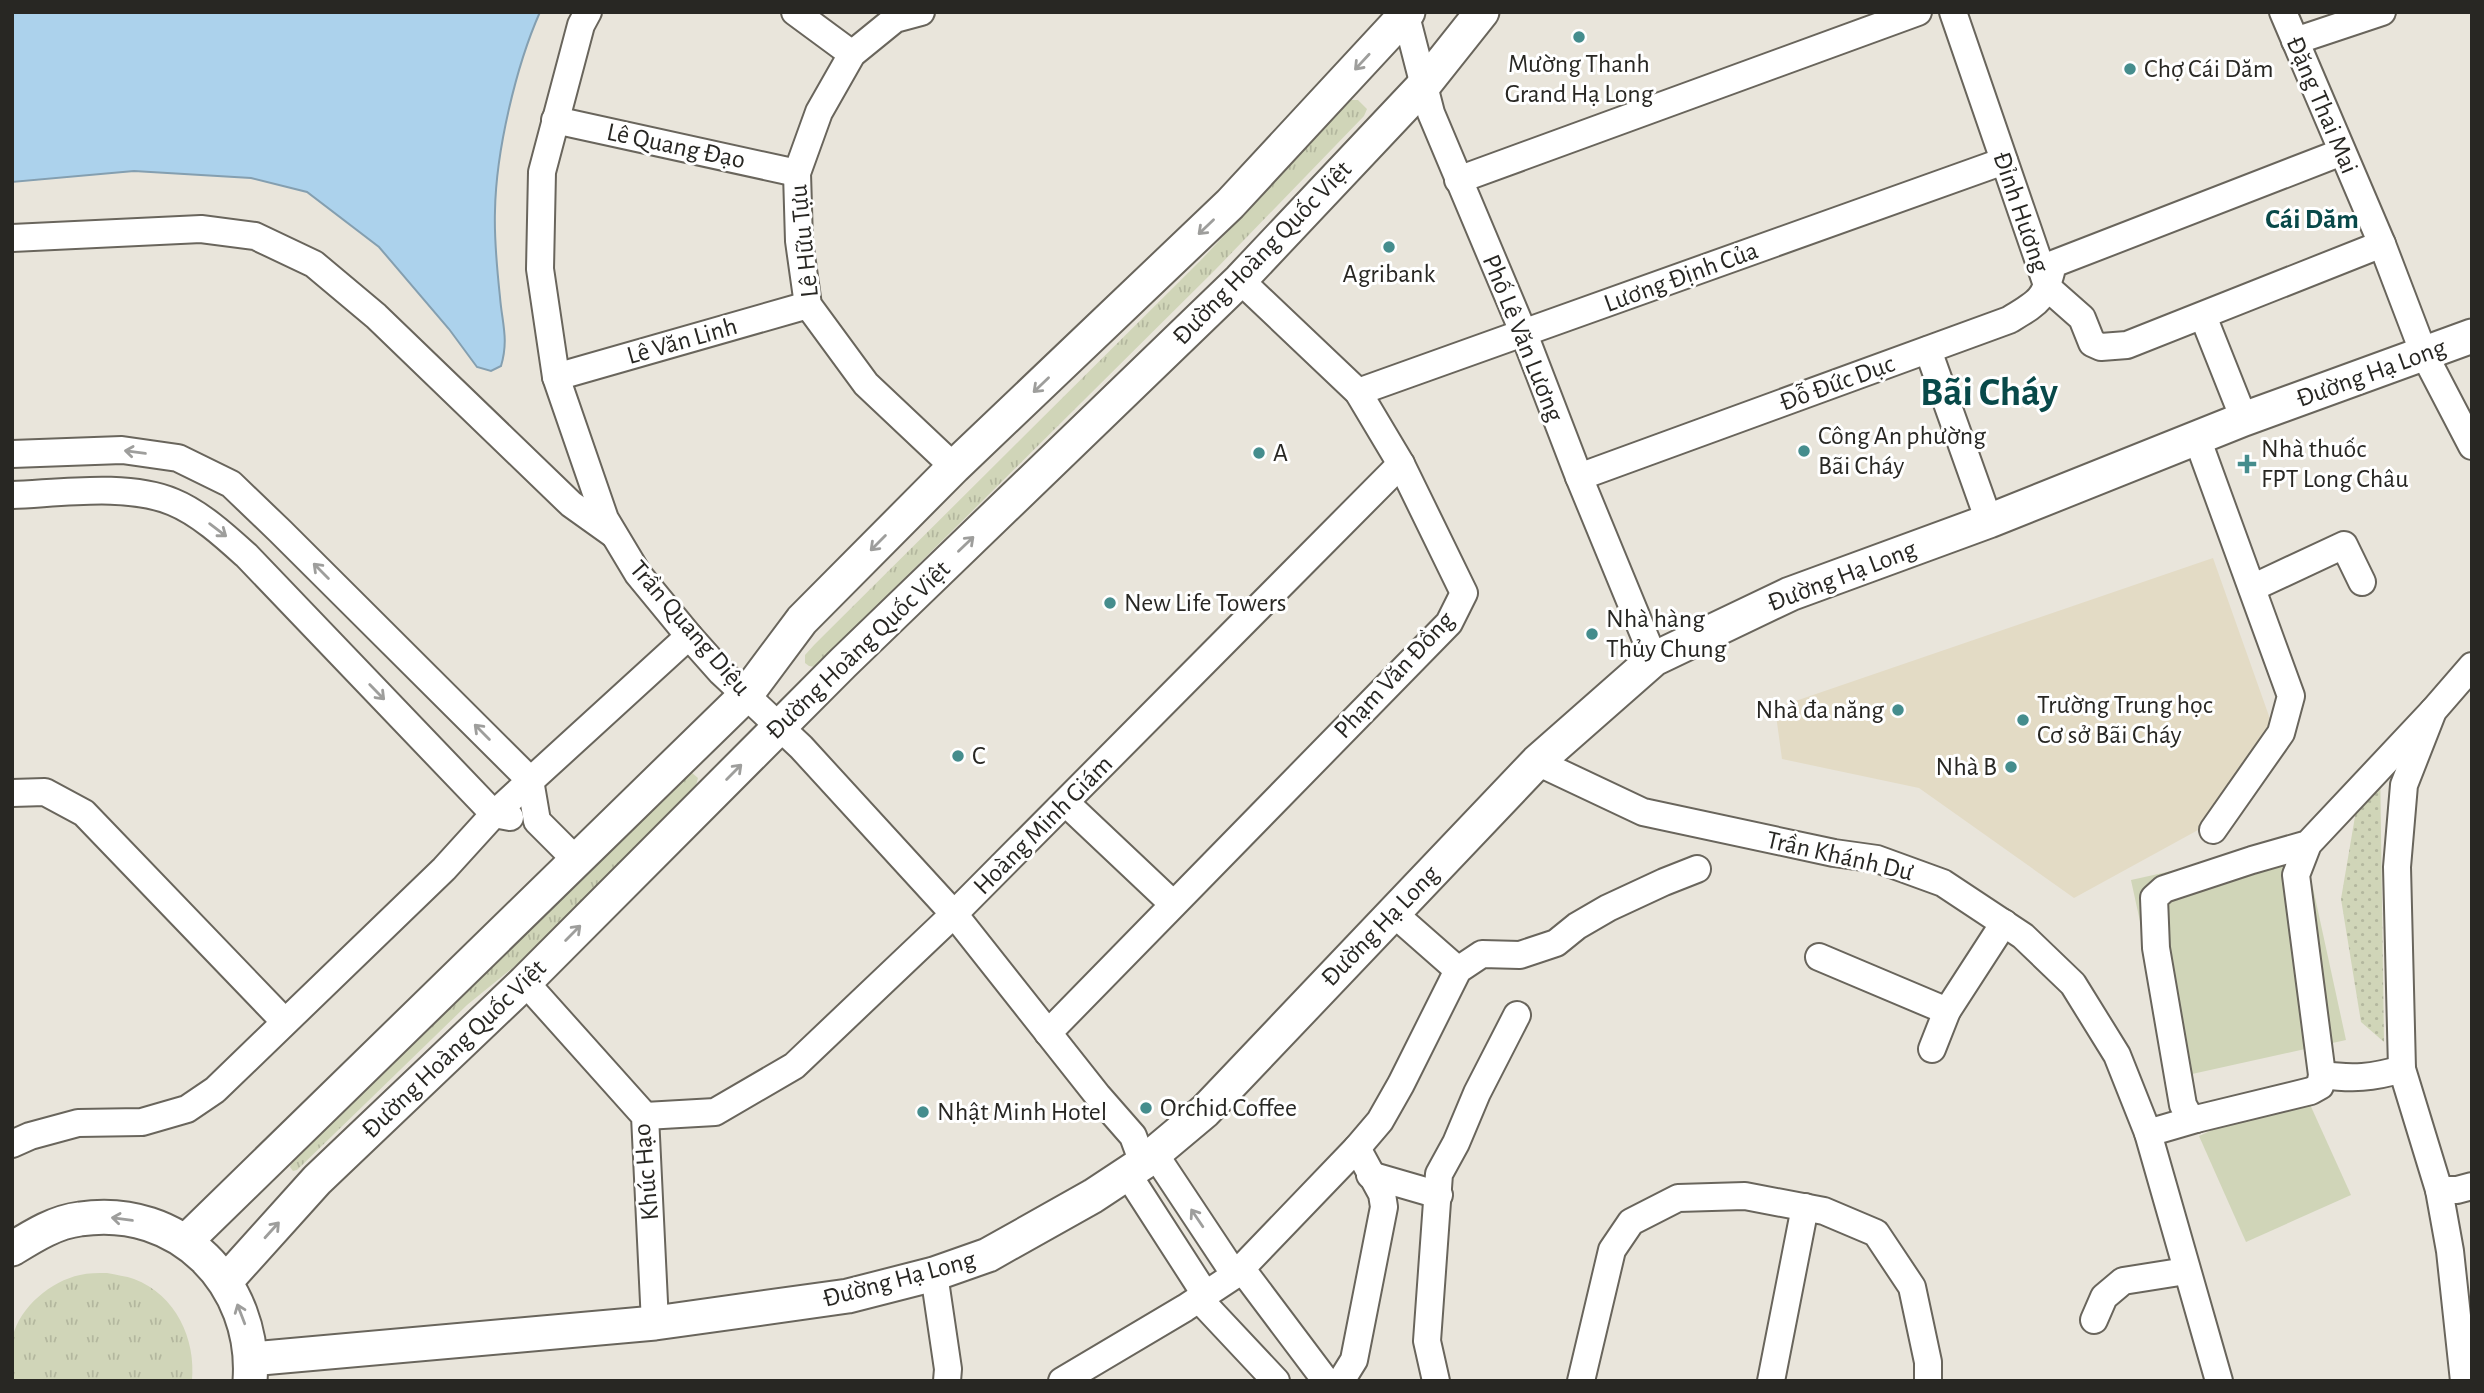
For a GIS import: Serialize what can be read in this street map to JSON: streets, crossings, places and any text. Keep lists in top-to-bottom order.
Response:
{
  "streets": {
    "main road": ["Đường Hoàng Quốc Việt", "Đường Hạ Long"],
    "street": [
      "Đặng Thai Mai",
      "Lê Quang Đạo",
      "Đỉnh Hương",
      "Lê Hữu Tựu",
      "Lương Định Của",
      "Phố Lê Văn Lương",
      "Lê Văn Linh",
      "Đỗ Đức Dục",
      "Trần Quang Diệu",
      "Phạm Văn Đồng",
      "Hoàng Minh Giám",
      "Trần Khánh Dư",
      "Khúc Hạo"
    ]
  },
  "crossings": [
    ["Đặng Thai Mai", "Đỉnh Hương"],
    ["Đặng Thai Mai", "Đường Hạ Long"],
    ["Đặng Thai Mai", "Đỗ Đức Dục"],
    ["Lê Quang Đạo", "Lê Hữu Tựu"],
    ["Lê Quang Đạo", "Trần Quang Diệu"],
    ["Đỉnh Hương", "Lương Định Của"],
    ["Đỉnh Hương", "Đỗ Đức Dục"],
    ["Lê Hữu Tựu", "Đường Hoàng Quốc Việt"],
    ["Lê Hữu Tựu", "Lê Văn Linh"],
    ["Đường Hoàng Quốc Việt", "Phố Lê Văn Lương"],
    ["Đường Hoàng Quốc Việt", "Trần Quang Diệu"],
    ["Đường Hoàng Quốc Việt", "Phạm Văn Đồng"],
    ["Đường Hoàng Quốc Việt", "Khúc Hạo"],
    ["Lương Định Của", "Phố Lê Văn Lương"],
    ["Lương Định Của", "Phạm Văn Đồng"],
    ["Phố Lê Văn Lương", "Đường Hạ Long"],
    ["Phố Lê Văn Lương", "Đỗ Đức Dục"],
    ["Lê Văn Linh", "Trần Quang Diệu"],
    ["Đường Hạ Long", "Trần Quang Diệu"],
    ["Đường Hạ Long", "Trần Khánh Dư"],
    ["Đường Hạ Long", "Khúc Hạo"],
    ["Trần Quang Diệu", "Phạm Văn Đồng"],
    ["Trần Quang Diệu", "Hoàng Minh Giám"],
    ["Phạm Văn Đồng", "Hoàng Minh Giám"],
    ["Hoàng Minh Giám", "Khúc Hạo"]
  ],
  "districts": ["Cái Dăm", "Bãi Cháy"],
  "places": {
    "other": [
      "Mường Thanh Grand Hạ Long",
      "Chợ Cái Dăm",
      "Agribank",
      "Công An phường Bãi Cháy",
      "A",
      "New Life Towers",
      "Nhà hàng Thủy Chung",
      "Nhà đa năng",
      "Trường Trung học Cơ sở Bãi Cháy",
      "C",
      "Nhà B",
      "Orchid Coffee",
      "Nhật Minh Hotel"
    ],
    "health": ["Nhà thuốc FPT Long Châu"]
  }
}
